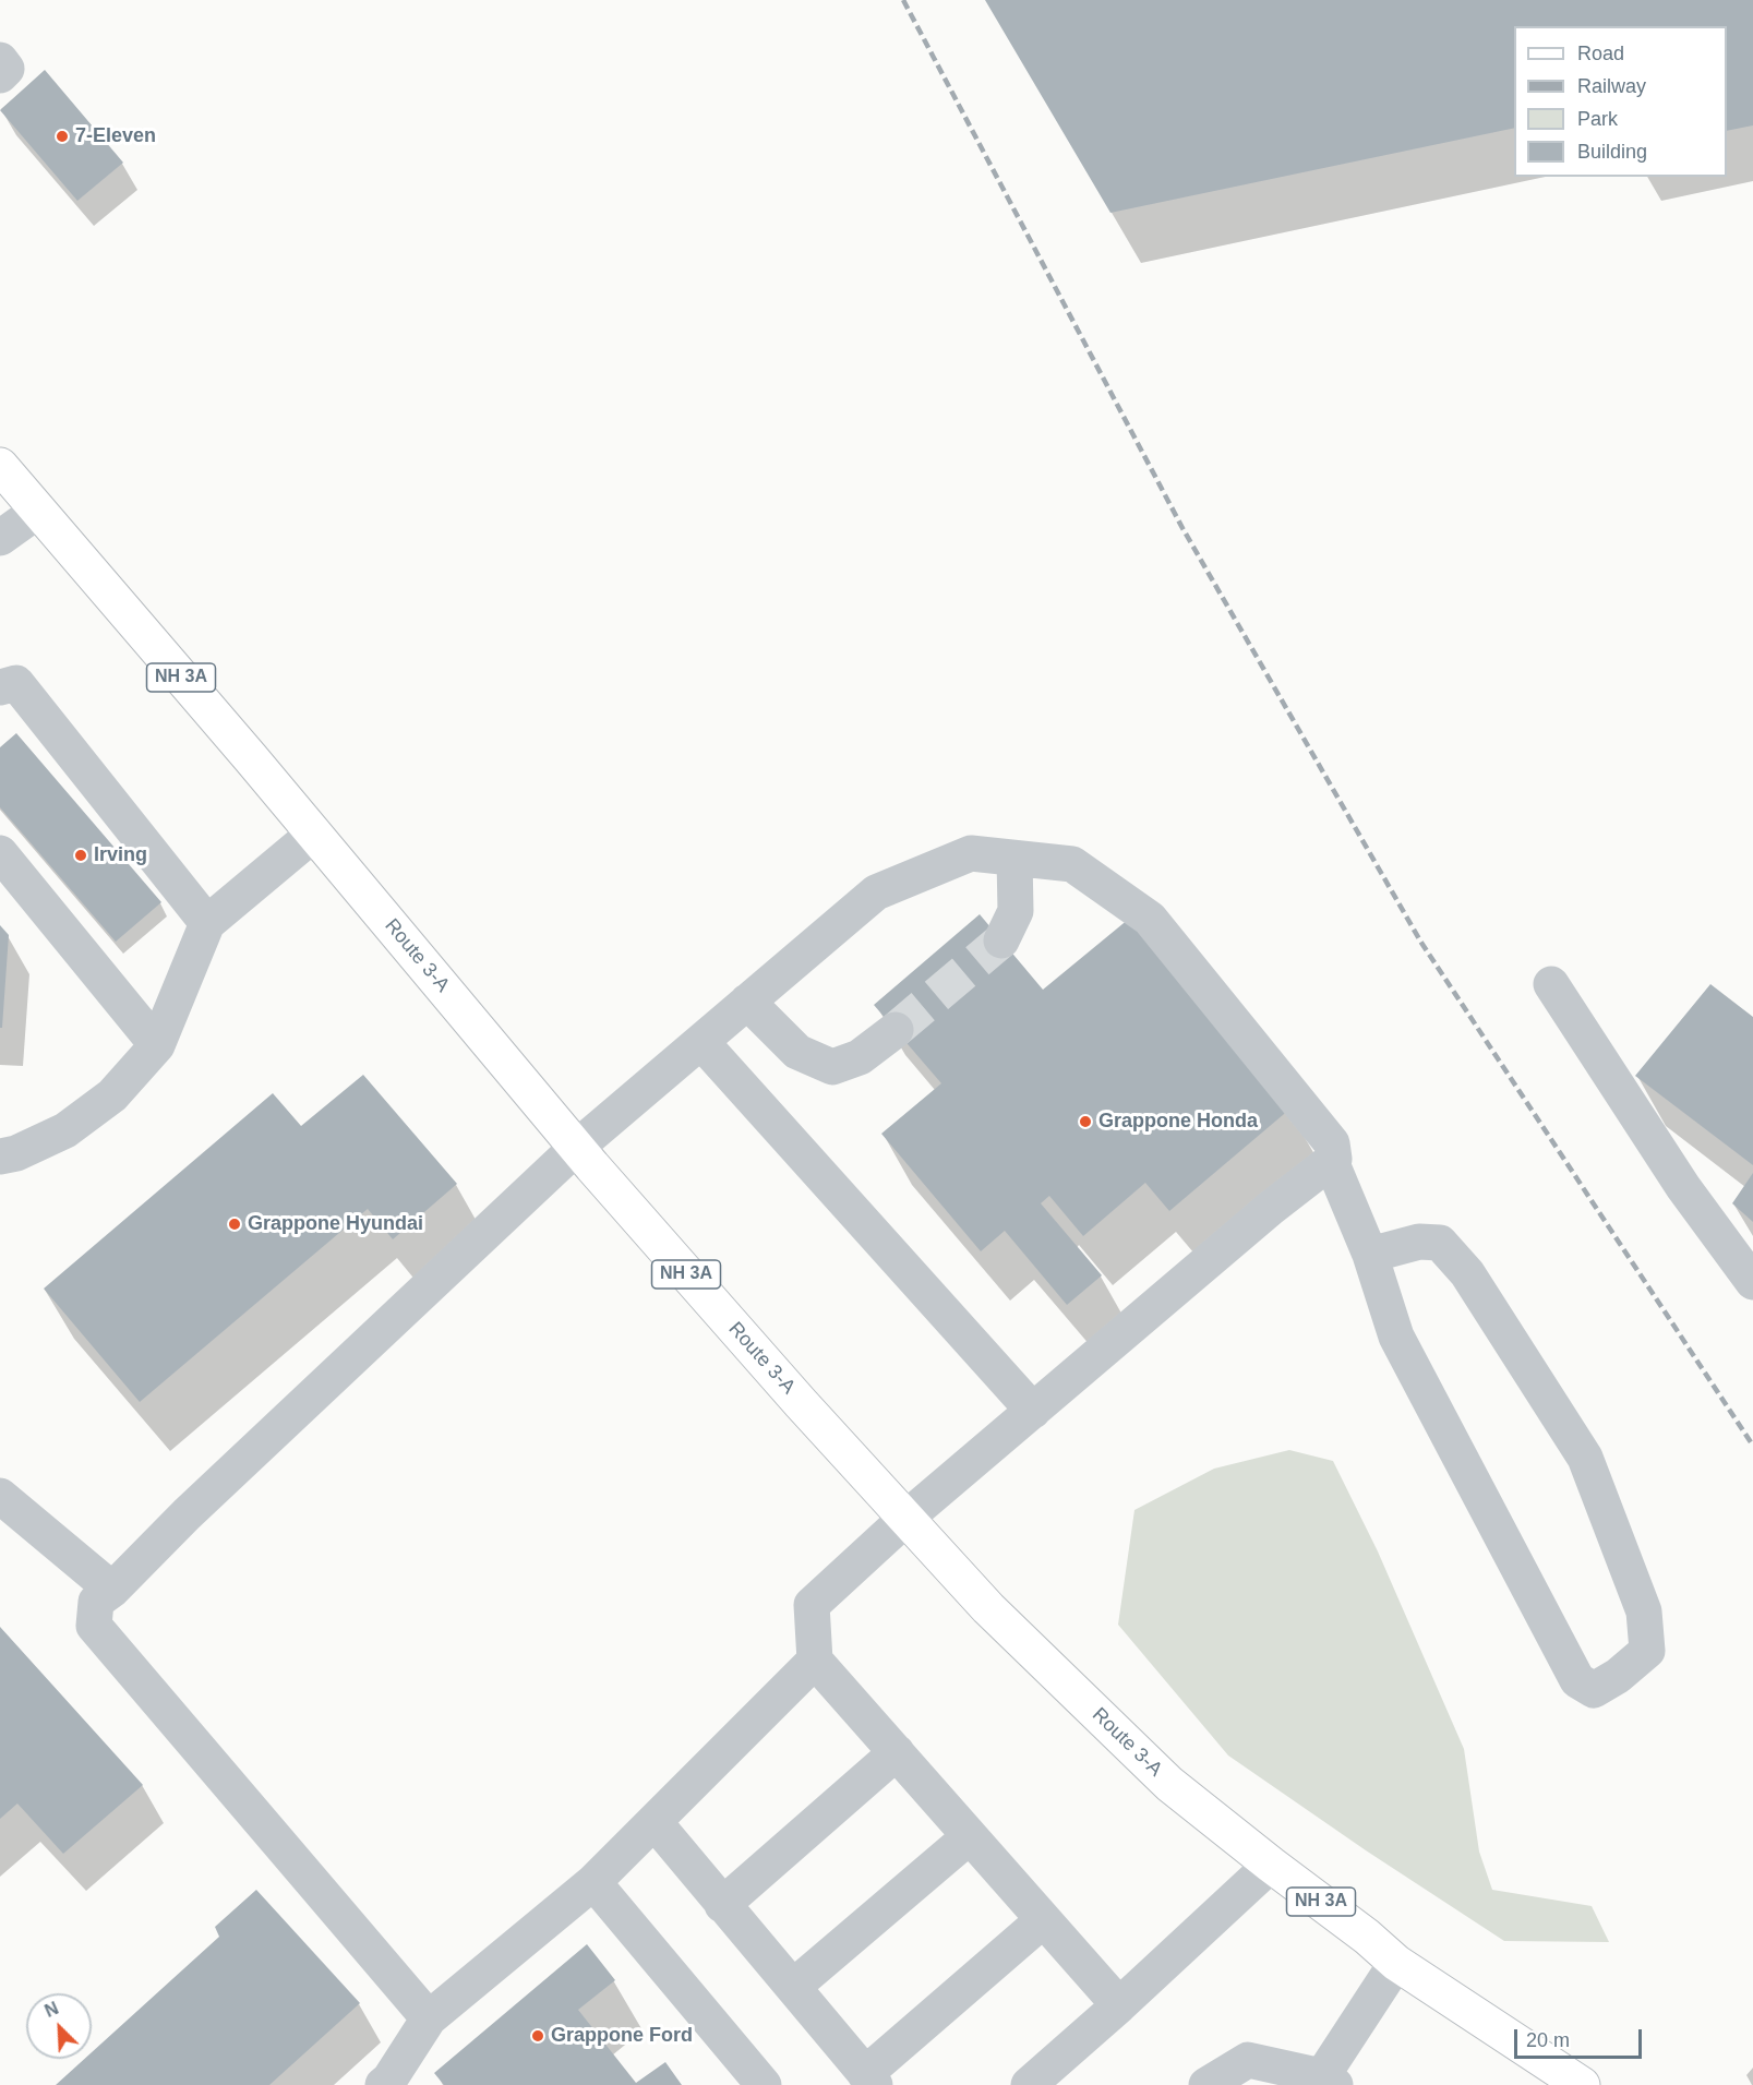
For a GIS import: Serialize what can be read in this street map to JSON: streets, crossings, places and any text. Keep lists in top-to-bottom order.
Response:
{
  "streets": {
    "main road": ["NH 3A", "Route 3-A"]
  },
  "crossings": [
    ["NH 3A", "Route 3-A"]
  ],
  "places": [
    "7-Eleven",
    "Irving",
    "Grappone Honda",
    "Grappone Hyundai",
    "Grappone Ford"
  ],
  "legend": [
    "Road",
    "Railway",
    "Park",
    "Building"
  ],
  "scale_bar": "20 m",
  "north": "top left"
}
